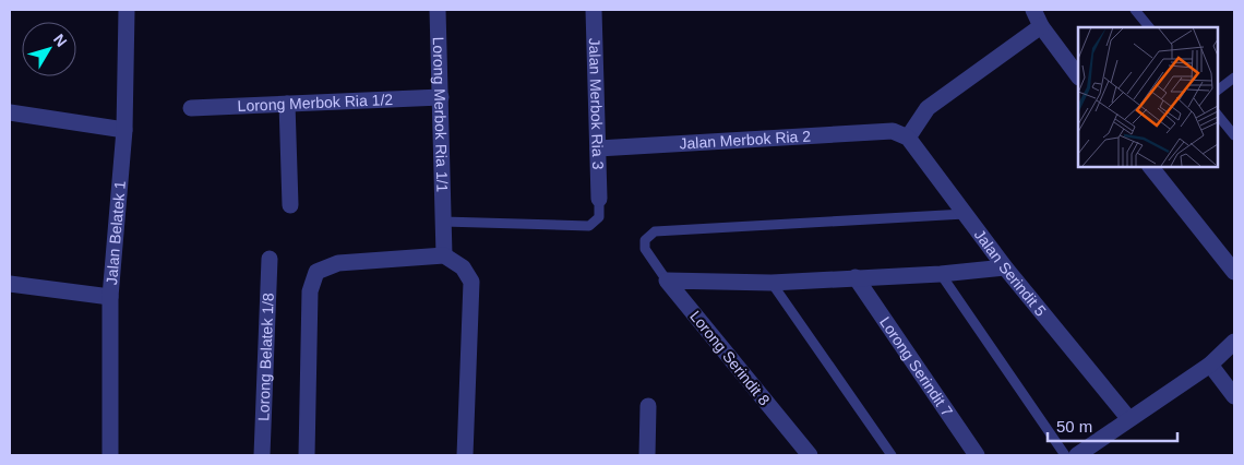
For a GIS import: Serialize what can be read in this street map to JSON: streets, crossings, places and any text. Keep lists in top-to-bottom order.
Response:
{
  "streets": {
    "street": [
      "Lorong Merbok Ria 1/2",
      "Jalan Merbok Ria 3",
      "Lorong Merbok Ria 1/1",
      "Jalan Merbok Ria 2",
      "Jalan Belatek 1",
      "Jalan Serindit 5",
      "Lorong Belatek 1/8",
      "Lorong Serindit 8",
      "Lorong Serindit 7"
    ]
  },
  "crossings": [
    ["Lorong Merbok Ria 1/2", "Lorong Merbok Ria 1/1"],
    ["Jalan Merbok Ria 3", "Jalan Merbok Ria 2"],
    ["Jalan Merbok Ria 2", "Jalan Serindit 5"]
  ],
  "scale_bar": "50 m",
  "north": "top right"
}
